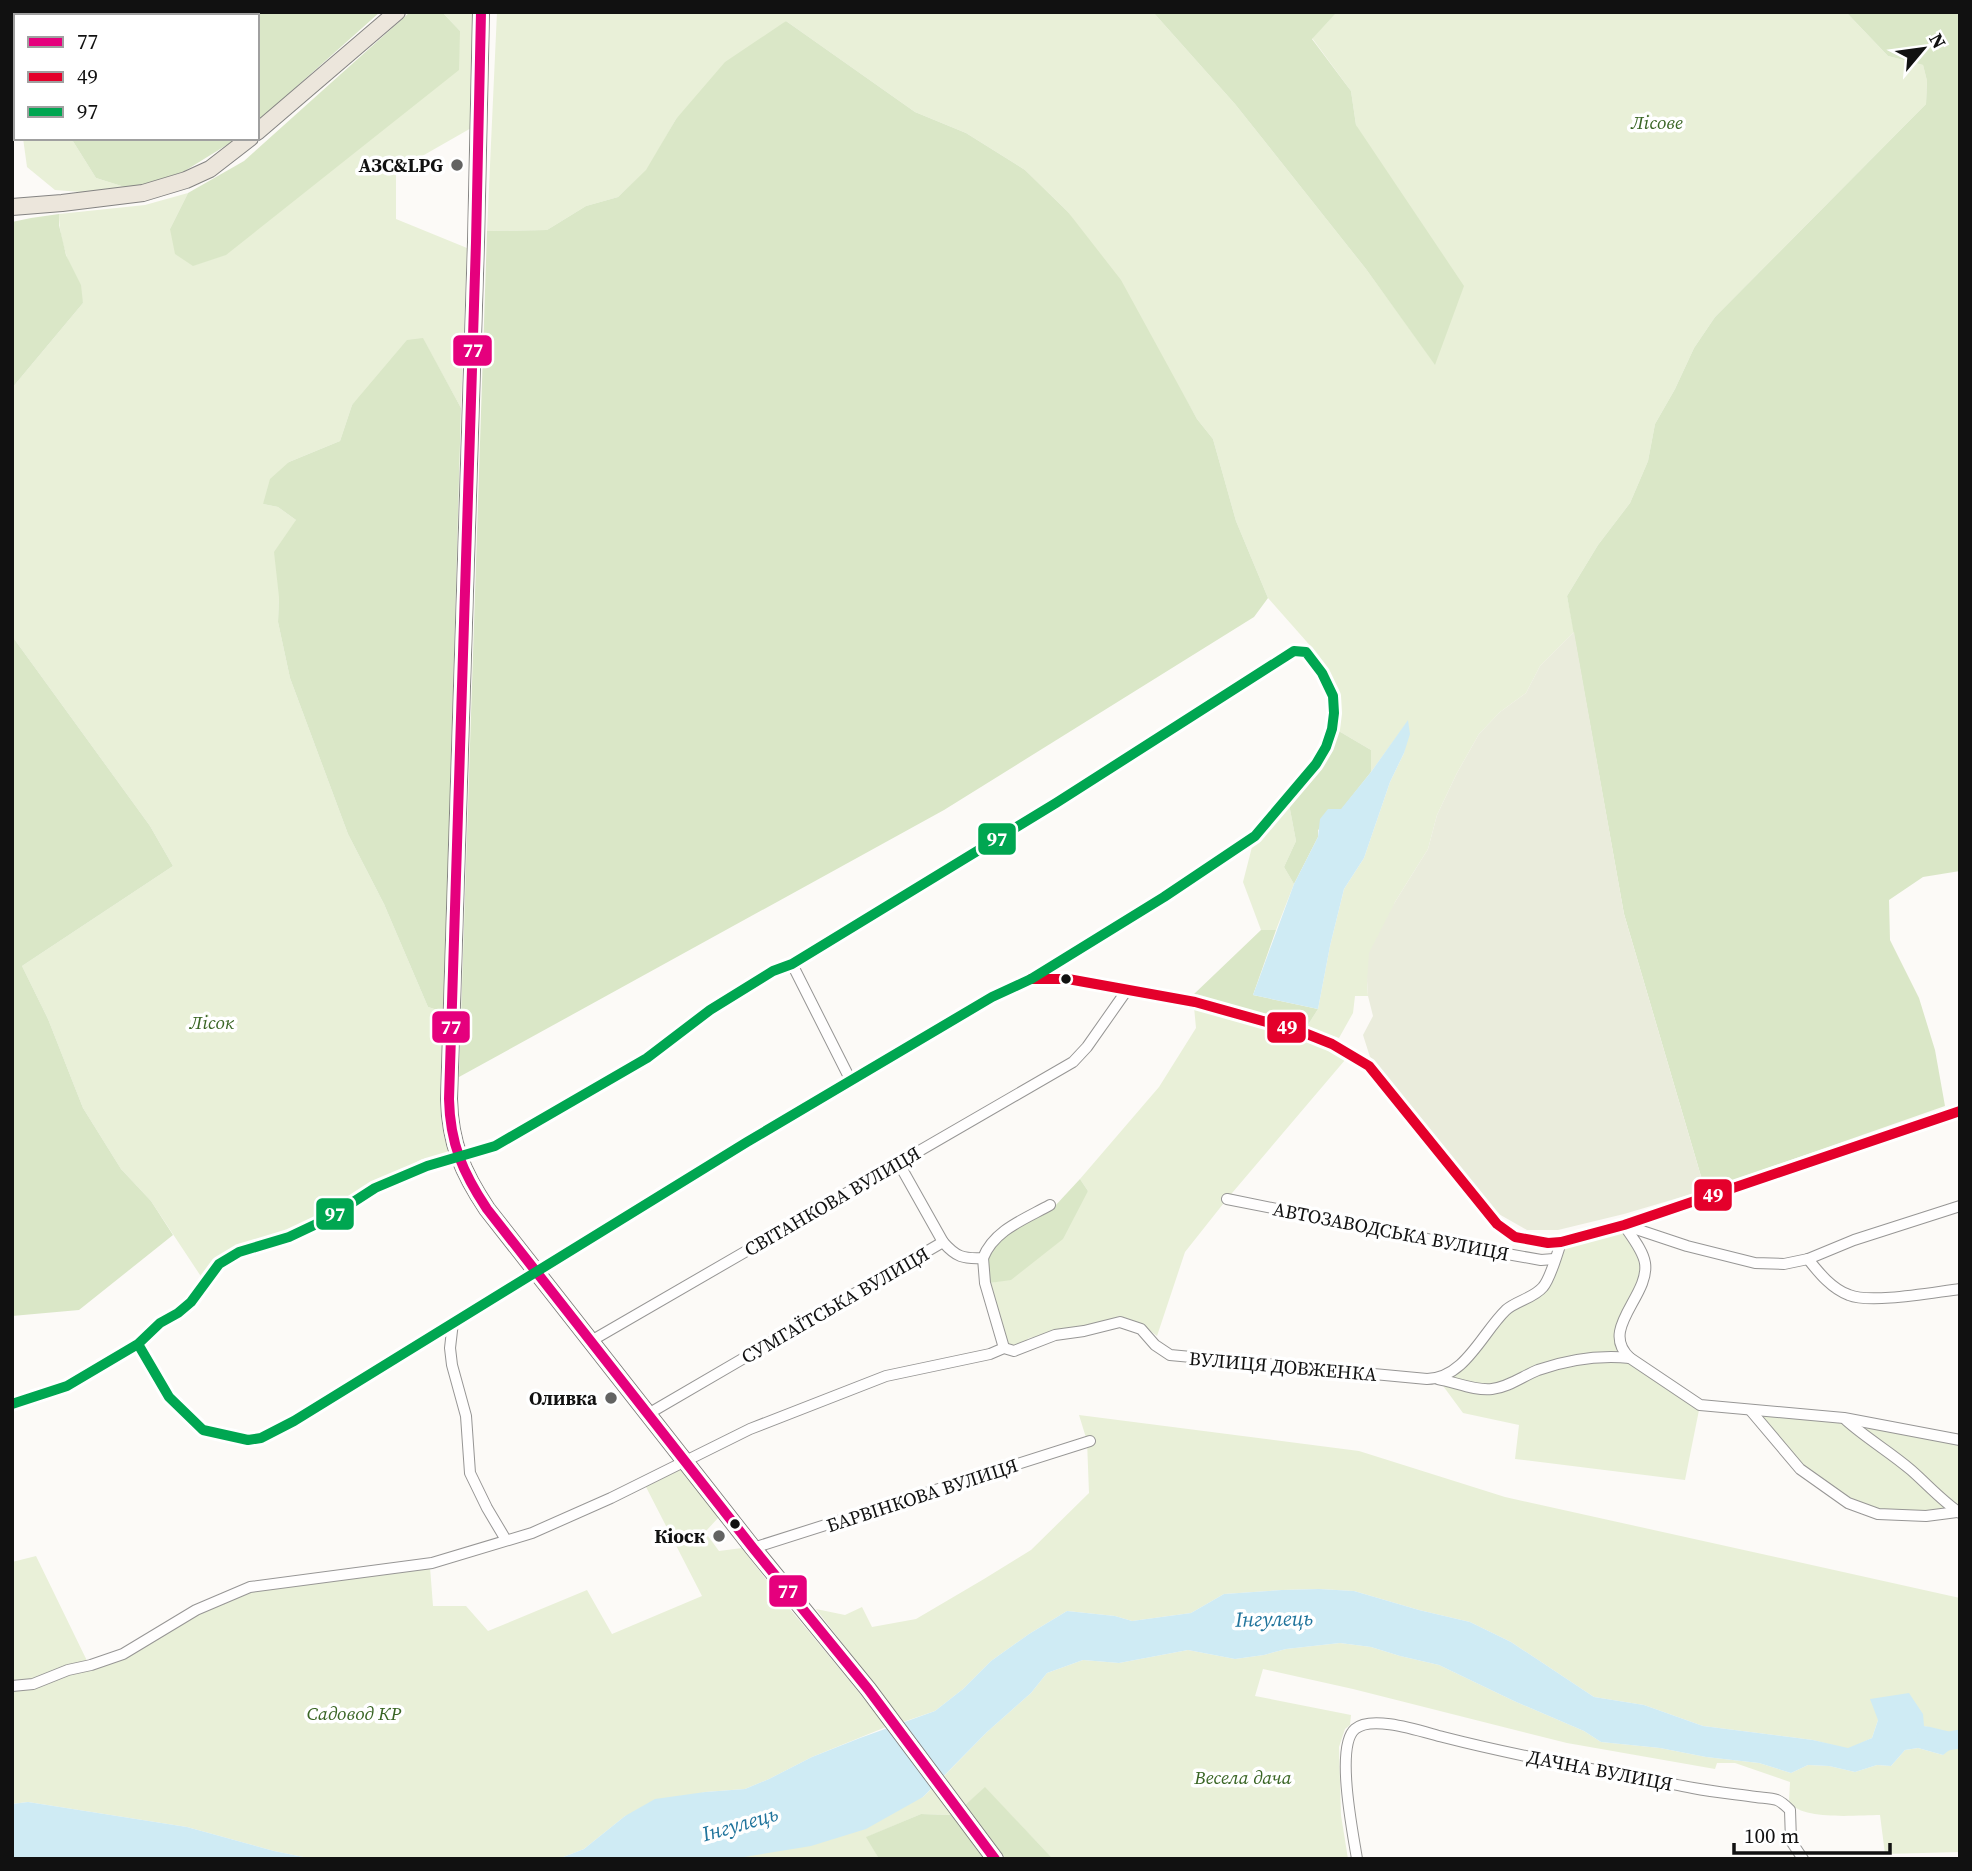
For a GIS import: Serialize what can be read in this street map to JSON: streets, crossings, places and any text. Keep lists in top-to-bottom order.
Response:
{
  "streets": {
    "street": [
      "СВІТАНКОВА ВУЛИЦЯ",
      "АВТОЗАВОДСЬКА ВУЛИЦЯ",
      "СУМГАЇТСЬКА ВУЛИЦЯ",
      "ВУЛИЦЯ ДОВЖЕНКА",
      "БАРВІНКОВА ВУЛИЦЯ",
      "ДАЧНА ВУЛИЦЯ"
    ]
  },
  "water": ["Інгулець"],
  "parks": [
    "Лісове",
    "Лісок",
    "Садовод КР",
    "Весела дача"
  ],
  "places": ["АЗС&LPG", "Оливка", "Кіоск"],
  "lines": ["transit line 77", "transit line 97", "transit line 49"],
  "legend": ["77", "49", "97"],
  "scale_bar": "100 m",
  "north": "top right"
}
